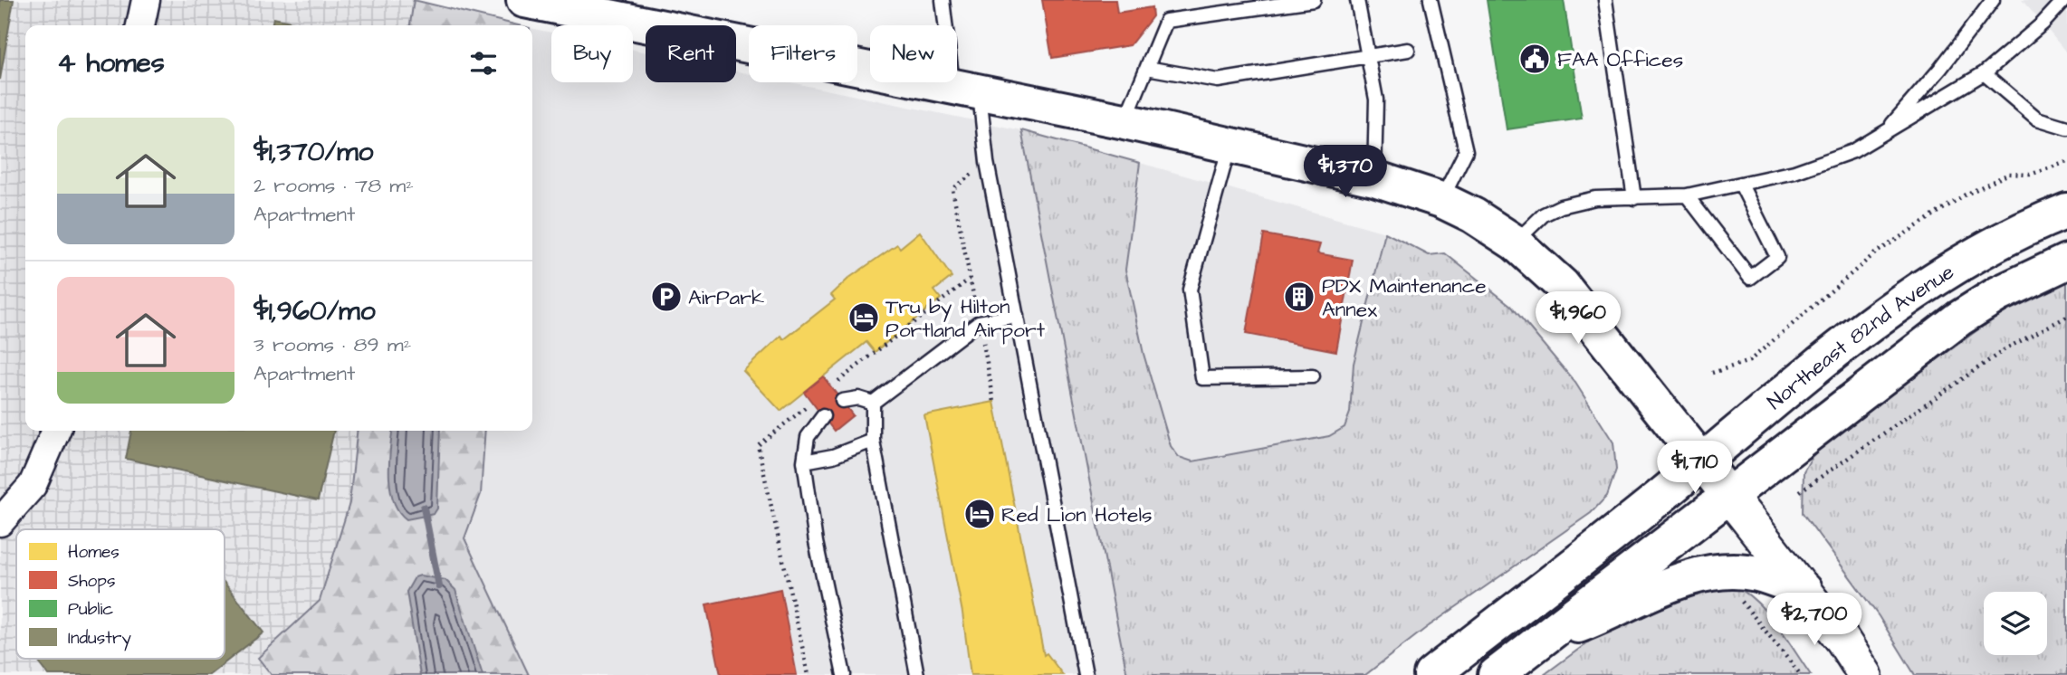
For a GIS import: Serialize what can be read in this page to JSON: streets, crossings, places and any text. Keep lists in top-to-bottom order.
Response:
{
  "streets": {
    "main road": ["Northeast 82nd Avenue"]
  },
  "places": {
    "public building": ["FAA Offices"],
    "parking": ["AirPark"],
    "building": ["PDX Maintenance Annex"],
    "hotel": ["Tru by Hilton Portland Airport", "Red Lion Hotels"]
  },
  "legend": [
    "Homes",
    "Shops",
    "Public",
    "Industry"
  ],
  "page": {
    "chip": [
      "Buy",
      "Rent",
      "Filters",
      "New"
    ],
    "heading": "4 homes",
    "list": [
      {
        "name": "$1,370/mo",
        "note": "2 rooms · 78 m² · Apartment"
      },
      {
        "name": "$1,960/mo",
        "note": "3 rooms · 89 m² · Apartment"
      }
    ],
    "price": [
      "$1,370",
      "$1,960",
      "$1,710",
      "$2,700"
    ]
  }
}
